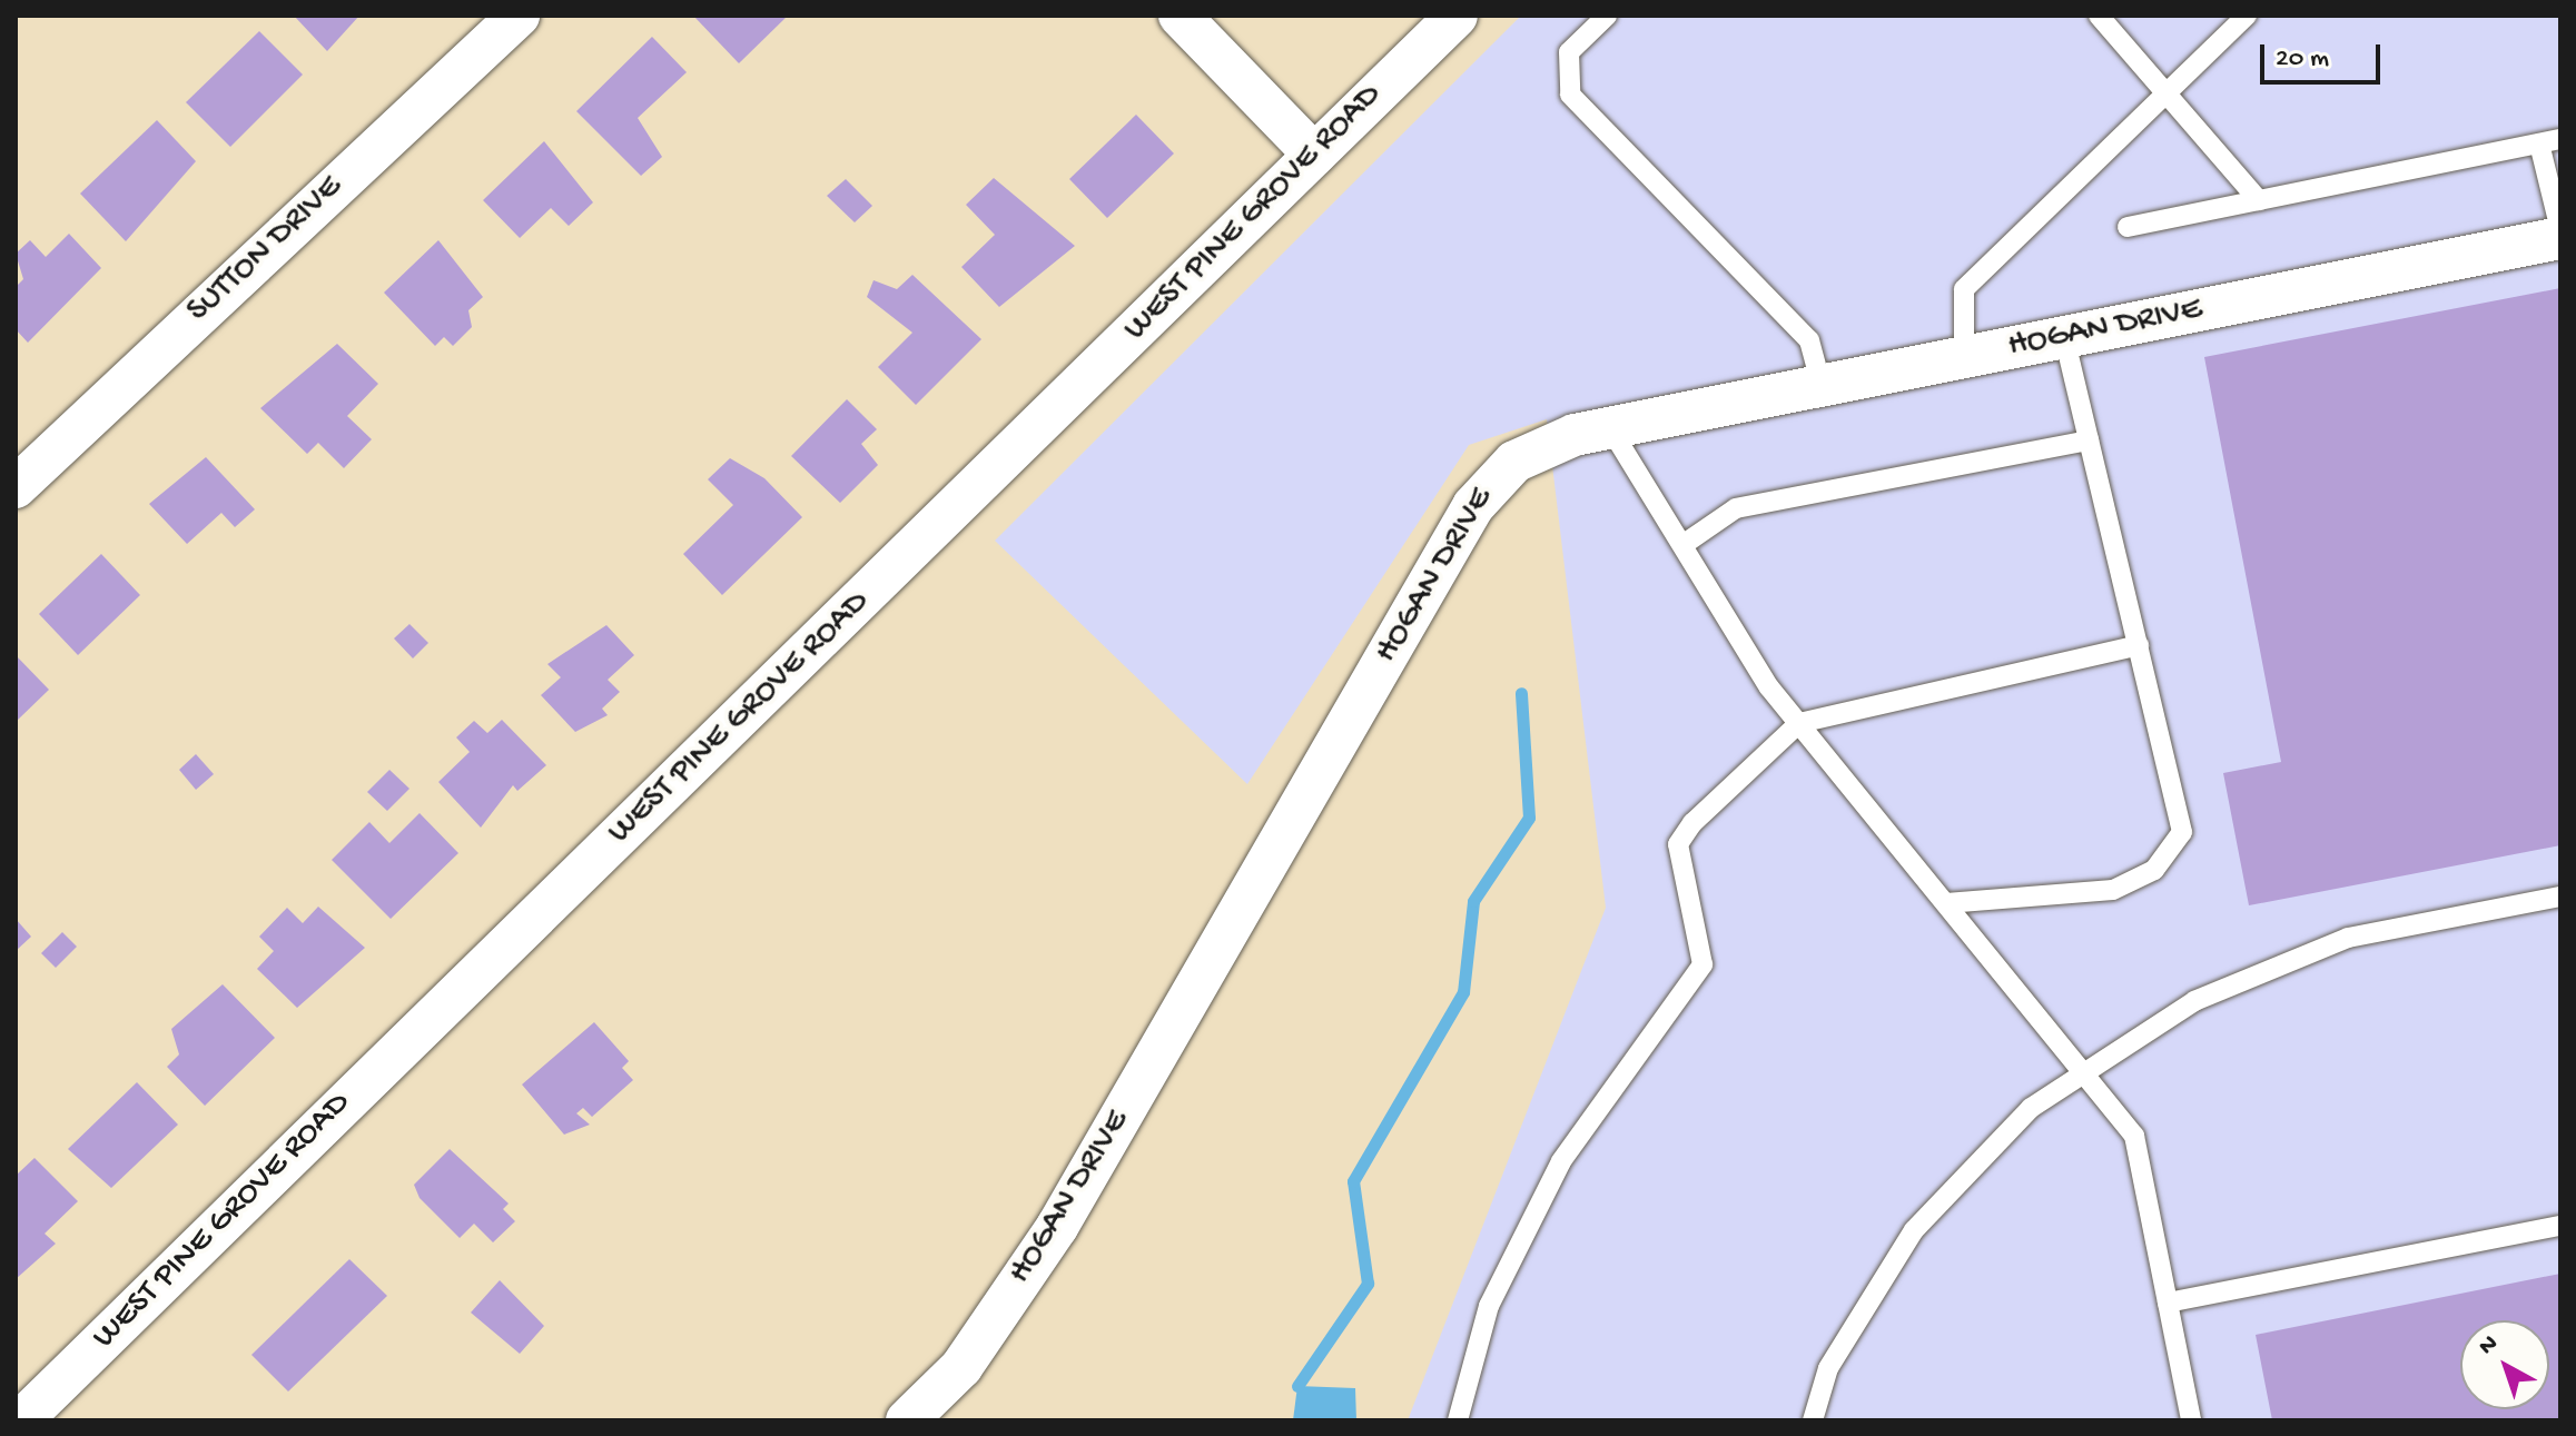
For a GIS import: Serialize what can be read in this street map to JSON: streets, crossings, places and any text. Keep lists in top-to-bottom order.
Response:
{
  "streets": {
    "street": ["WEST PINE GROVE ROAD", "SUTTON DRIVE", "HOGAN DRIVE"]
  },
  "scale_bar": "20 m",
  "north": "top left"
}
